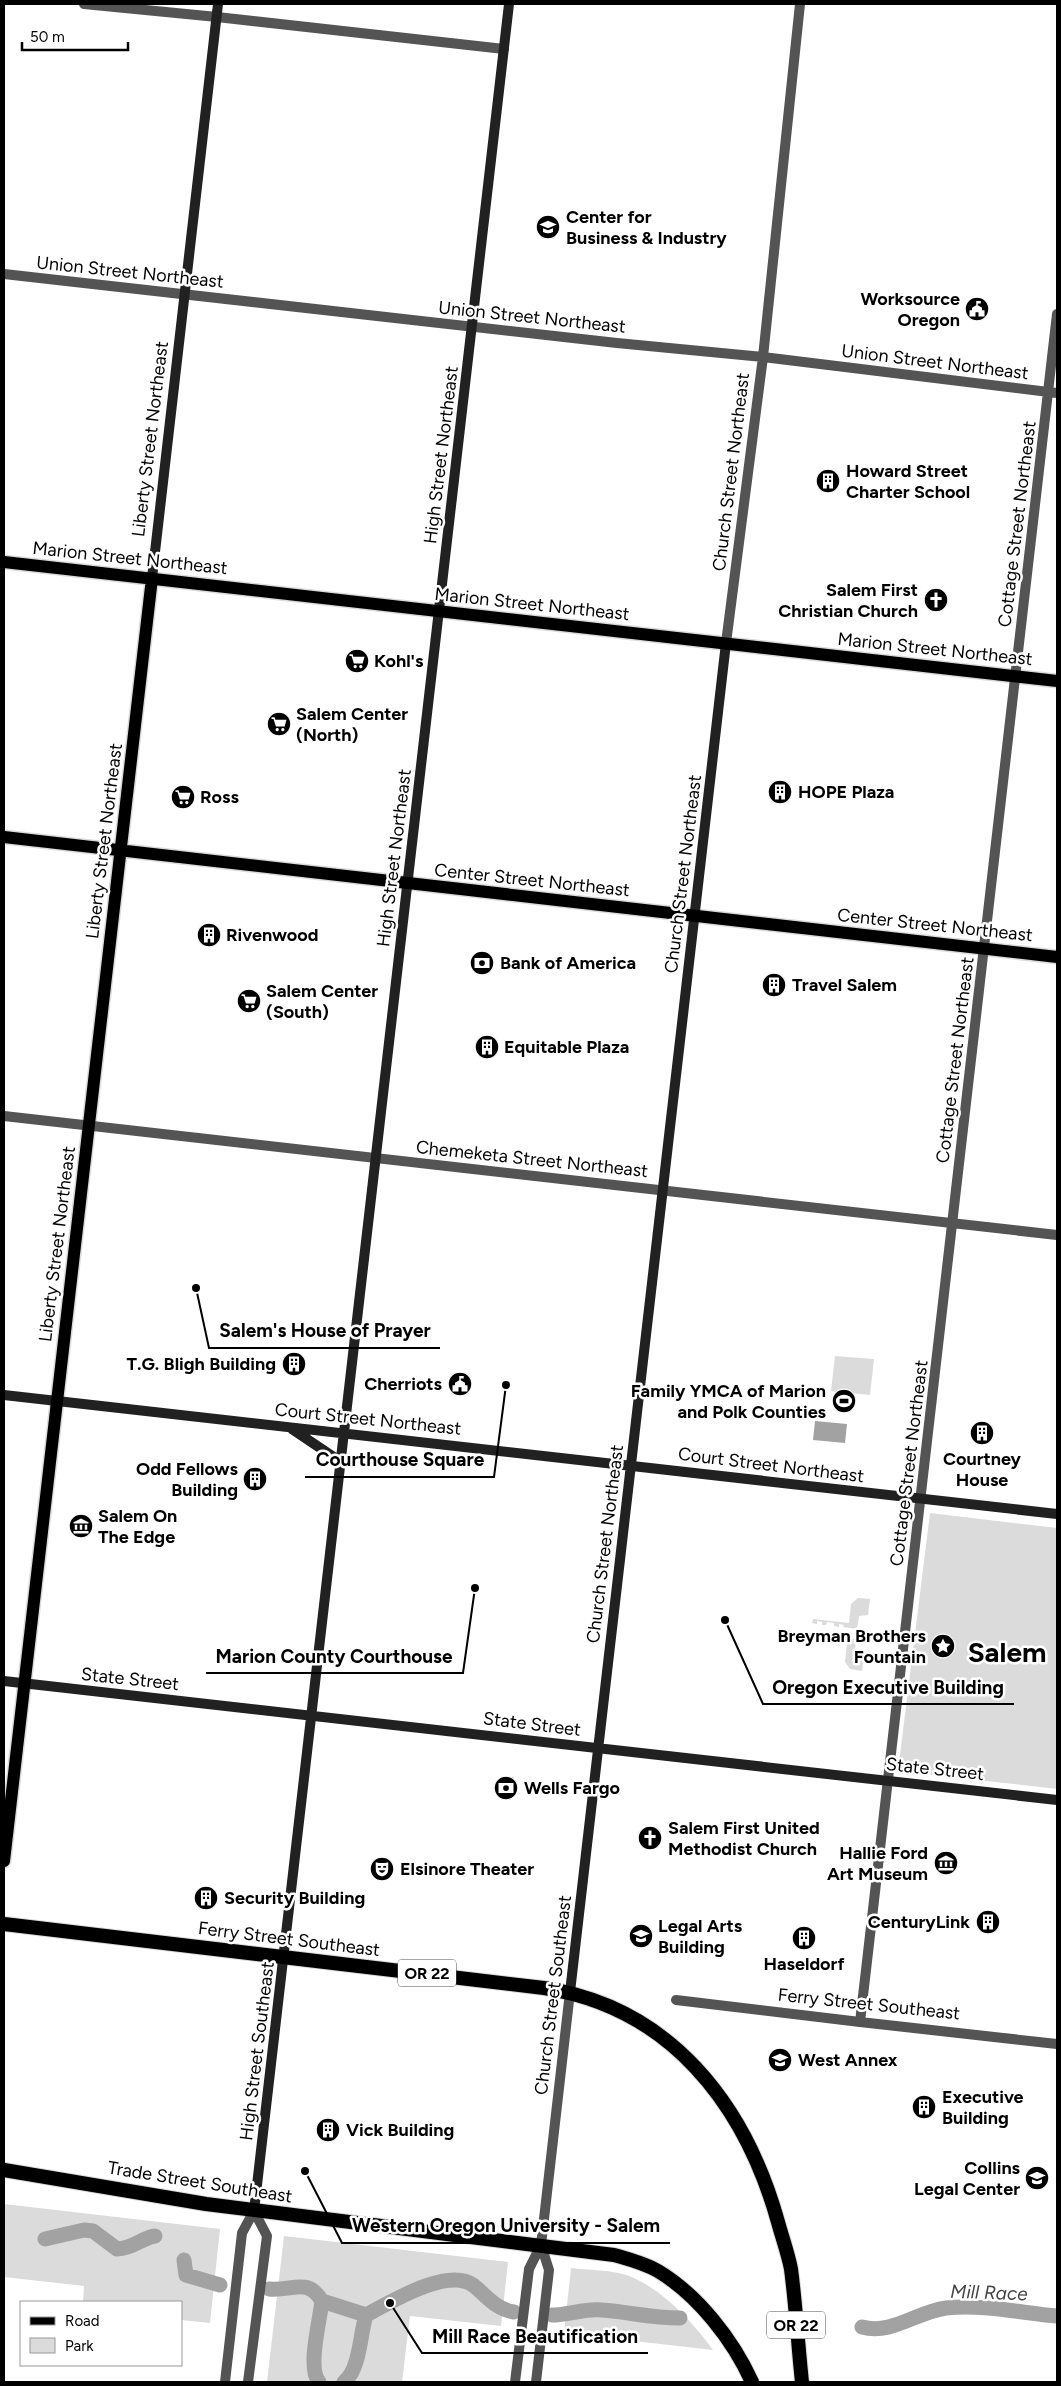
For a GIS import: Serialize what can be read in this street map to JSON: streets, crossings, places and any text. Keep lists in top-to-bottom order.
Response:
{
  "streets": {
    "highway": ["Ferry Street Southeast", "OR 22", "Trade Street Southeast"],
    "main road": [
      "Liberty Street Northeast",
      "High Street Northeast",
      "Church Street Northeast",
      "Marion Street Northeast",
      "Center Street Northeast",
      "Court Street Northeast",
      "State Street",
      "Church Street Southeast",
      "High Street Southeast"
    ],
    "street": ["Union Street Northeast", "Cottage Street Northeast", "Chemeketa Street Northeast"]
  },
  "crossings": [
    ["Union Street Northeast", "Liberty Street Northeast"],
    ["Union Street Northeast", "High Street Northeast"],
    ["Union Street Northeast", "Church Street Northeast"],
    ["Union Street Northeast", "Cottage Street Northeast"],
    ["Liberty Street Northeast", "Marion Street Northeast"],
    ["Liberty Street Northeast", "Center Street Northeast"],
    ["Liberty Street Northeast", "Chemeketa Street Northeast"],
    ["Liberty Street Northeast", "Court Street Northeast"],
    ["Liberty Street Northeast", "State Street"],
    ["High Street Northeast", "Marion Street Northeast"],
    ["High Street Northeast", "Center Street Northeast"],
    ["High Street Northeast", "Chemeketa Street Northeast"],
    ["High Street Northeast", "Court Street Northeast"],
    ["High Street Northeast", "State Street"],
    ["High Street Northeast", "High Street Southeast"],
    ["Church Street Northeast", "Marion Street Northeast"],
    ["Church Street Northeast", "Center Street Northeast"],
    ["Church Street Northeast", "Chemeketa Street Northeast"],
    ["Church Street Northeast", "Court Street Northeast"],
    ["Church Street Northeast", "State Street"],
    ["Church Street Northeast", "Church Street Southeast"],
    ["Cottage Street Northeast", "Marion Street Northeast"],
    ["Cottage Street Northeast", "Center Street Northeast"],
    ["Cottage Street Northeast", "Chemeketa Street Northeast"],
    ["Cottage Street Northeast", "Court Street Northeast"],
    ["Cottage Street Northeast", "State Street"],
    ["Cottage Street Northeast", "Ferry Street Southeast"],
    ["State Street", "Church Street Southeast"],
    ["State Street", "High Street Southeast"],
    ["Ferry Street Southeast", "OR 22"],
    ["Ferry Street Southeast", "Church Street Southeast"],
    ["Ferry Street Southeast", "High Street Southeast"],
    ["OR 22", "Church Street Southeast"],
    ["Church Street Southeast", "Trade Street Southeast"],
    ["High Street Southeast", "Trade Street Southeast"]
  ],
  "districts": ["Salem"],
  "water": ["Mill Race"],
  "places": {
    "school or university": [
      "Center for Business & Industry",
      "Legal Arts Building",
      "West Annex",
      "Collins Legal Center"
    ],
    "public building": ["Worksource Oregon", "Cherriots"],
    "building": [
      "Howard Street Charter School",
      "HOPE Plaza",
      "Rivenwood",
      "Travel Salem",
      "Equitable Plaza",
      "T.G. Bligh Building",
      "Courtney House",
      "Odd Fellows Building",
      "Security Building",
      "CenturyLink",
      "Haseldorf",
      "Executive Building",
      "Vick Building"
    ],
    "church": ["Salem First Christian Church", "Salem First United Methodist Church"],
    "supermarket": [
      "Kohl's",
      "Salem Center (North)",
      "Ross",
      "Salem Center (South)"
    ],
    "bank": ["Bank of America", "Wells Fargo"],
    "other": [
      "Salem's House of Prayer",
      "Courthouse Square",
      "Marion County Courthouse",
      "Oregon Executive Building",
      "Western Oregon University - Salem",
      "Mill Race Beautification"
    ],
    "sports": ["Family YMCA of Marion and Polk Counties"],
    "museum": ["Salem On The Edge", "Hallie Ford Art Museum"],
    "place": ["Breyman Brothers Fountain"],
    "theatre": ["Elsinore Theater"]
  },
  "legend": ["Road", "Park"],
  "scale_bar": "50 m"
}
